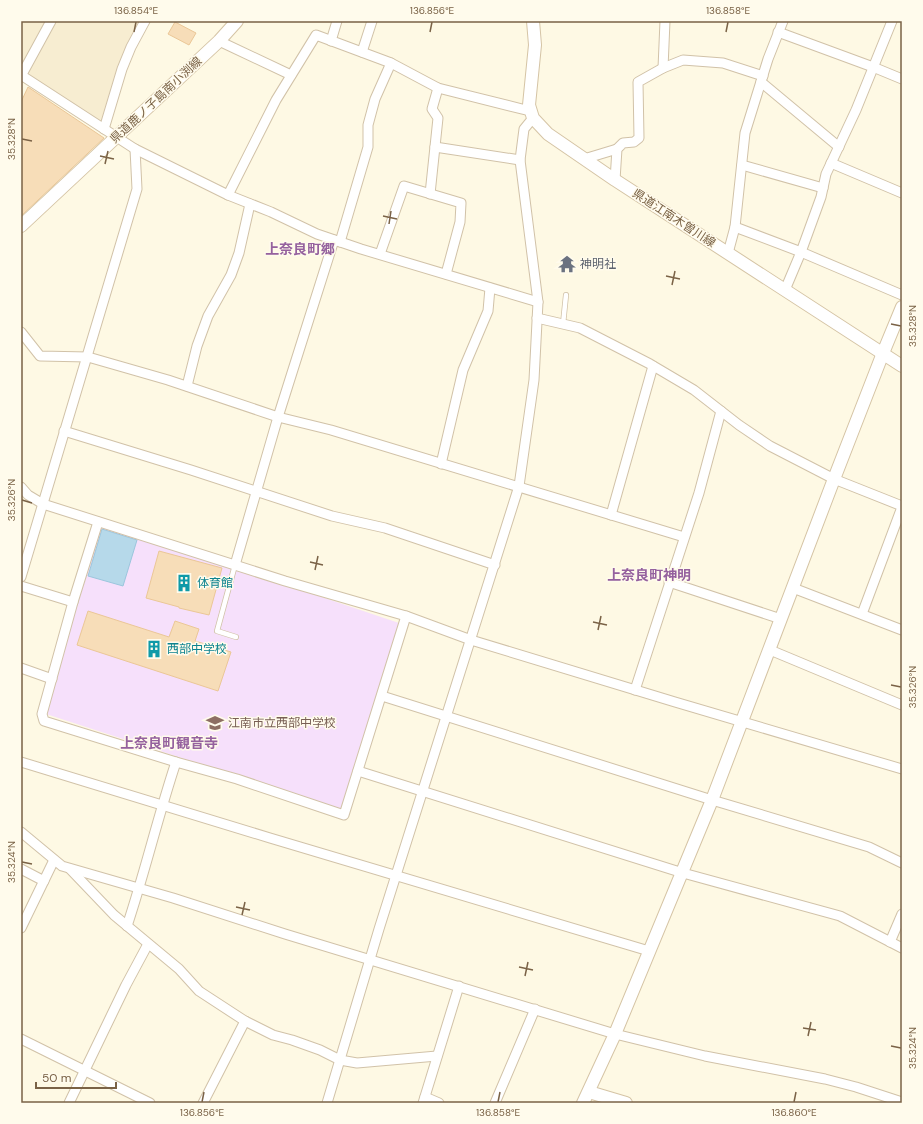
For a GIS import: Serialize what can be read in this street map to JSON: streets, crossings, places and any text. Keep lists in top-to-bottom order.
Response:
{
  "streets": {
    "street": ["県道鹿ノ子島南小渕線", "県道江南木曽川線"]
  },
  "districts": ["上奈良町郷", "上奈良町神明", "上奈良町観音寺"],
  "places": {
    "temple": ["神明社"],
    "building": ["体育館", "西部中学校"],
    "school or university": ["江南市立西部中学校"]
  },
  "scale_bar": "50 m",
  "coordinates": [
    "136.854°E",
    "136.856°E",
    "136.858°E",
    "35.328°N",
    "35.326°N",
    "35.324°N",
    "136.860°E"
  ]
}
